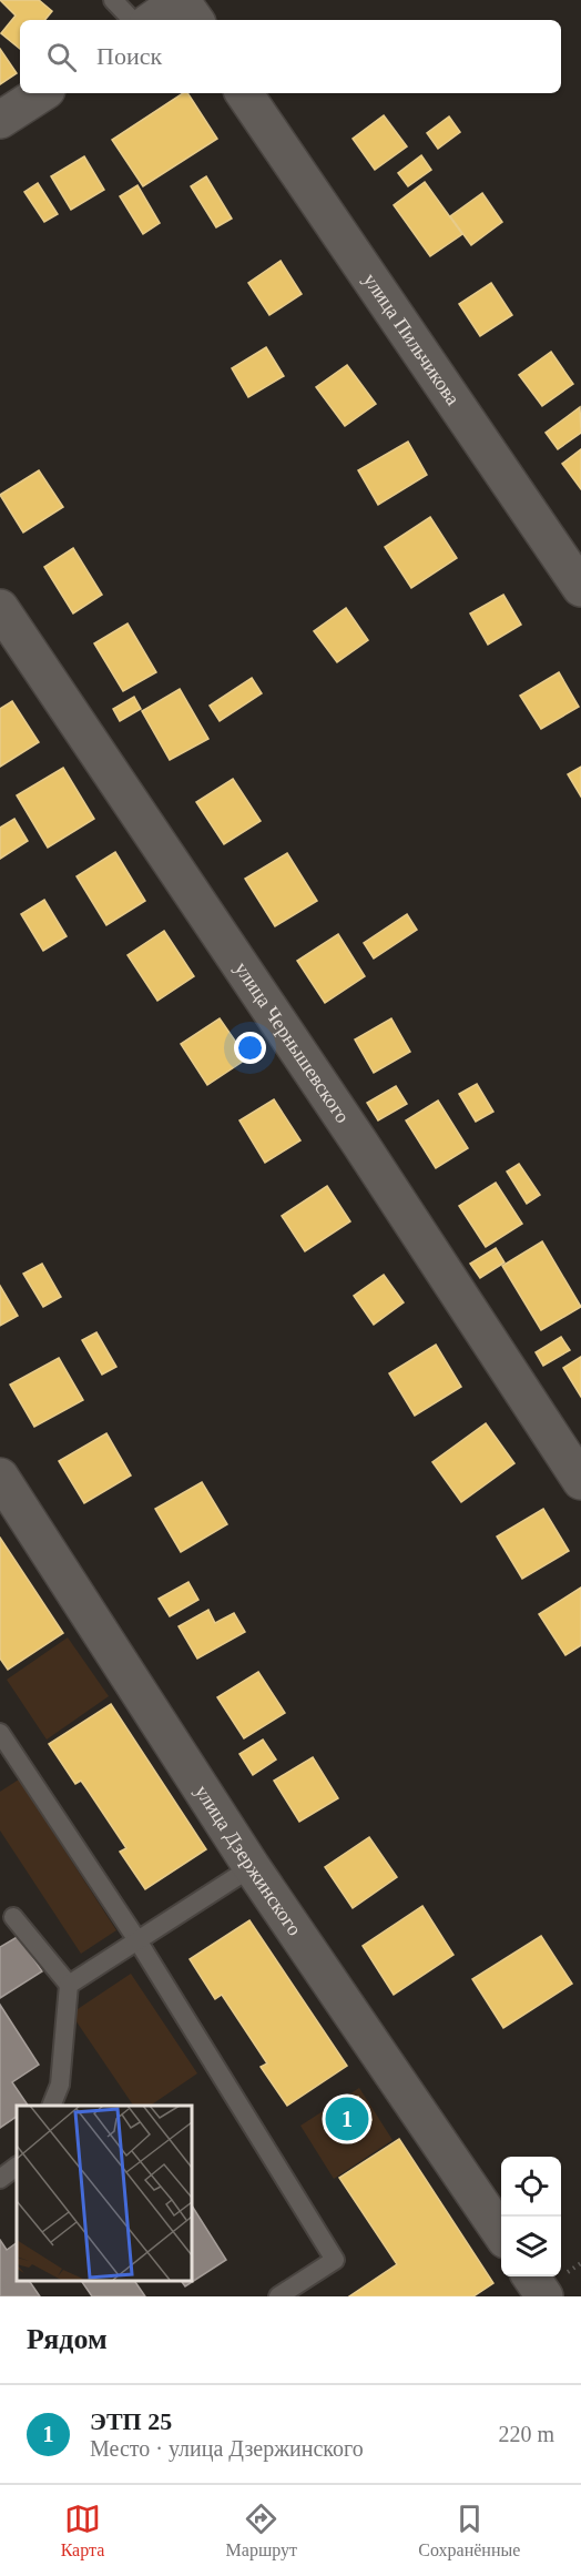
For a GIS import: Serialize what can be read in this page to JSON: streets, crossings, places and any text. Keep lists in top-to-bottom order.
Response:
{
  "streets": {
    "street": ["улица Пильчикова", "улица Чернышевского", "улица Дзержинского"]
  },
  "page": {
    "search": "Поиск",
    "pins": "1",
    "heading": "Рядом",
    "list": [
      {
        "mark": "1",
        "name": "ЭТП 25",
        "note": "Место · улица Дзержинского",
        "value": "220 m"
      }
    ],
    "nav": ["Карта", "Маршрут", "Сохранённые"]
  }
}
